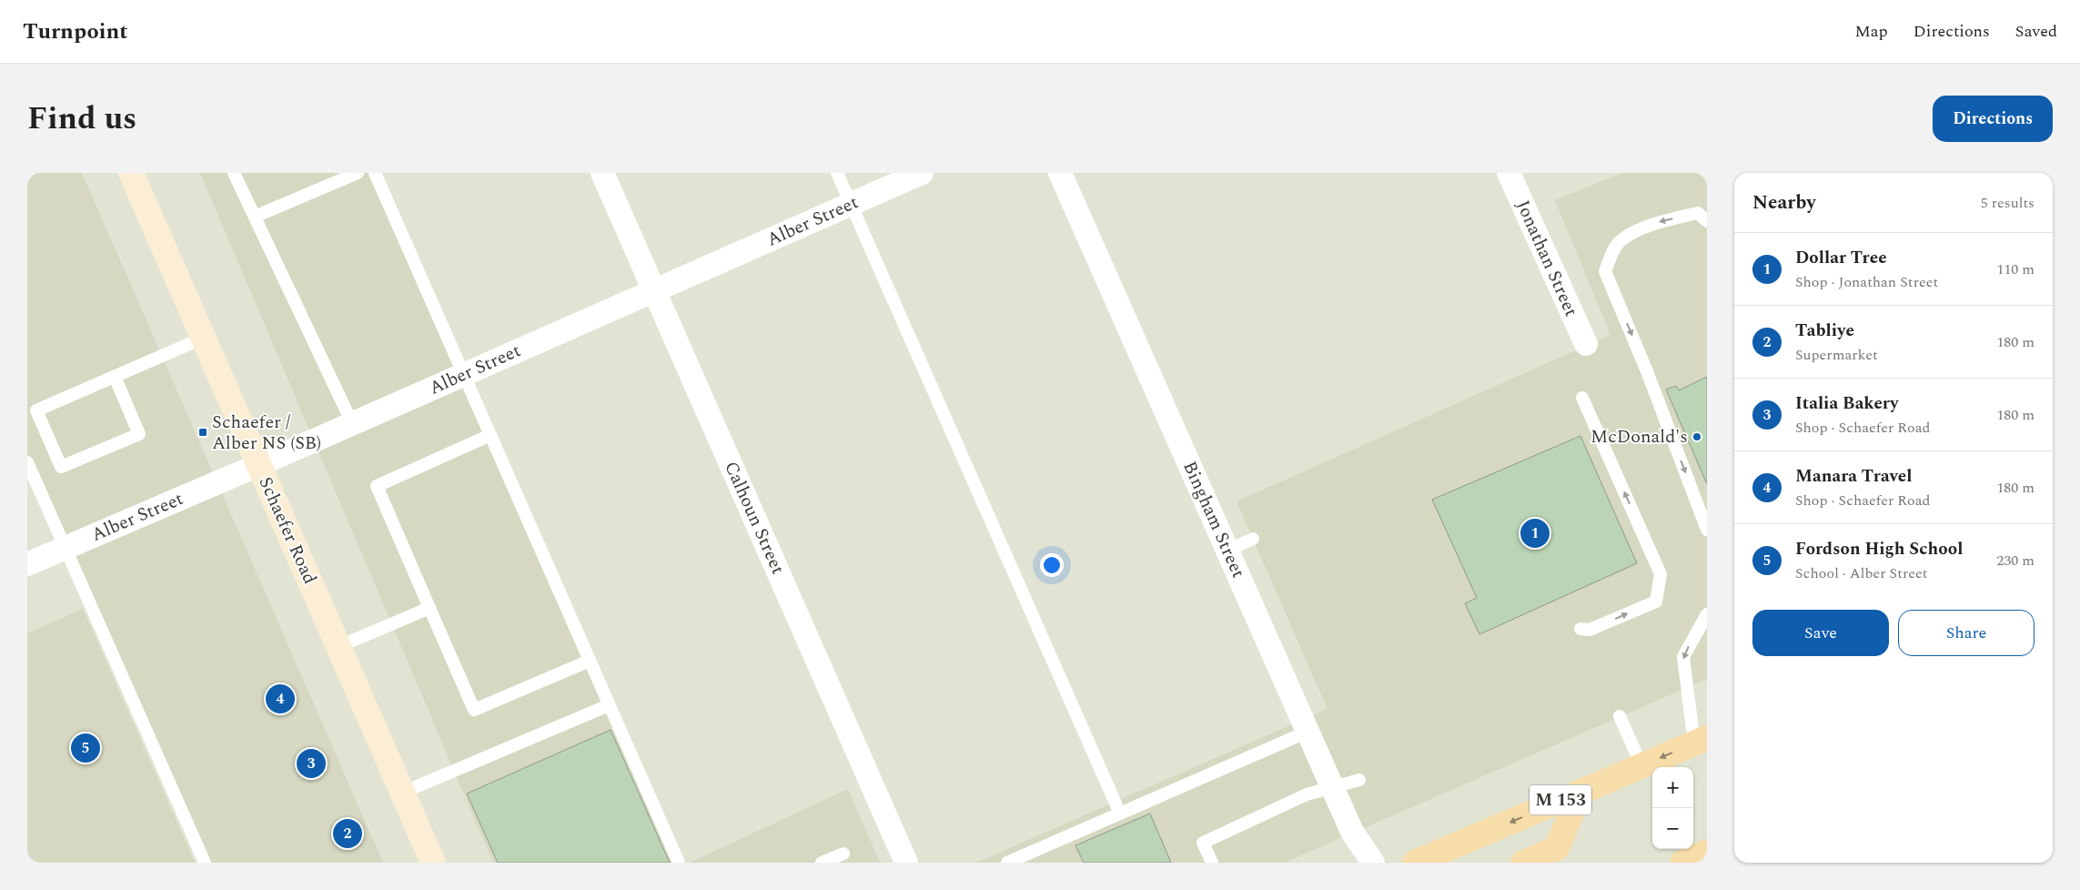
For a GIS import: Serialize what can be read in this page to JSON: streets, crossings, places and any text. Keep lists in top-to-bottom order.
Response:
{
  "streets": {
    "main road": ["Schaefer Road", "M 153"],
    "street": [
      "Alber Street",
      "Jonathan Street",
      "Calhoun Street",
      "Bingham Street"
    ]
  },
  "crossings": [
    ["Alber Street", "Calhoun Street"],
    ["Alber Street", "Schaefer Road"]
  ],
  "places": {
    "transit": ["Schaefer / Alber NS (SB)"],
    "other": ["McDonald's"]
  },
  "page": {
    "header": "Turnpoint",
    "nav": ["Map", "Directions", "Saved"],
    "title": "Find us",
    "buttons": [
      "Directions",
      ["Save", "Share"]
    ],
    "heading": ["Nearby", "5 results"],
    "list": [
      {
        "mark": "1",
        "name": "Dollar Tree",
        "note": "Shop · Jonathan Street",
        "value": "110 m"
      },
      {
        "mark": "2",
        "name": "Tabliye",
        "note": "Supermarket",
        "value": "180 m"
      },
      {
        "mark": "3",
        "name": "Italia Bakery",
        "note": "Shop · Schaefer Road",
        "value": "180 m"
      },
      {
        "mark": "4",
        "name": "Manara Travel",
        "note": "Shop · Schaefer Road",
        "value": "180 m"
      },
      {
        "mark": "5",
        "name": "Fordson High School",
        "note": "School · Alber Street",
        "value": "230 m"
      }
    ],
    "pins": [
      "1",
      "4",
      "5",
      "3",
      "2"
    ],
    "map_buttons": ["+", "−"]
  }
}
